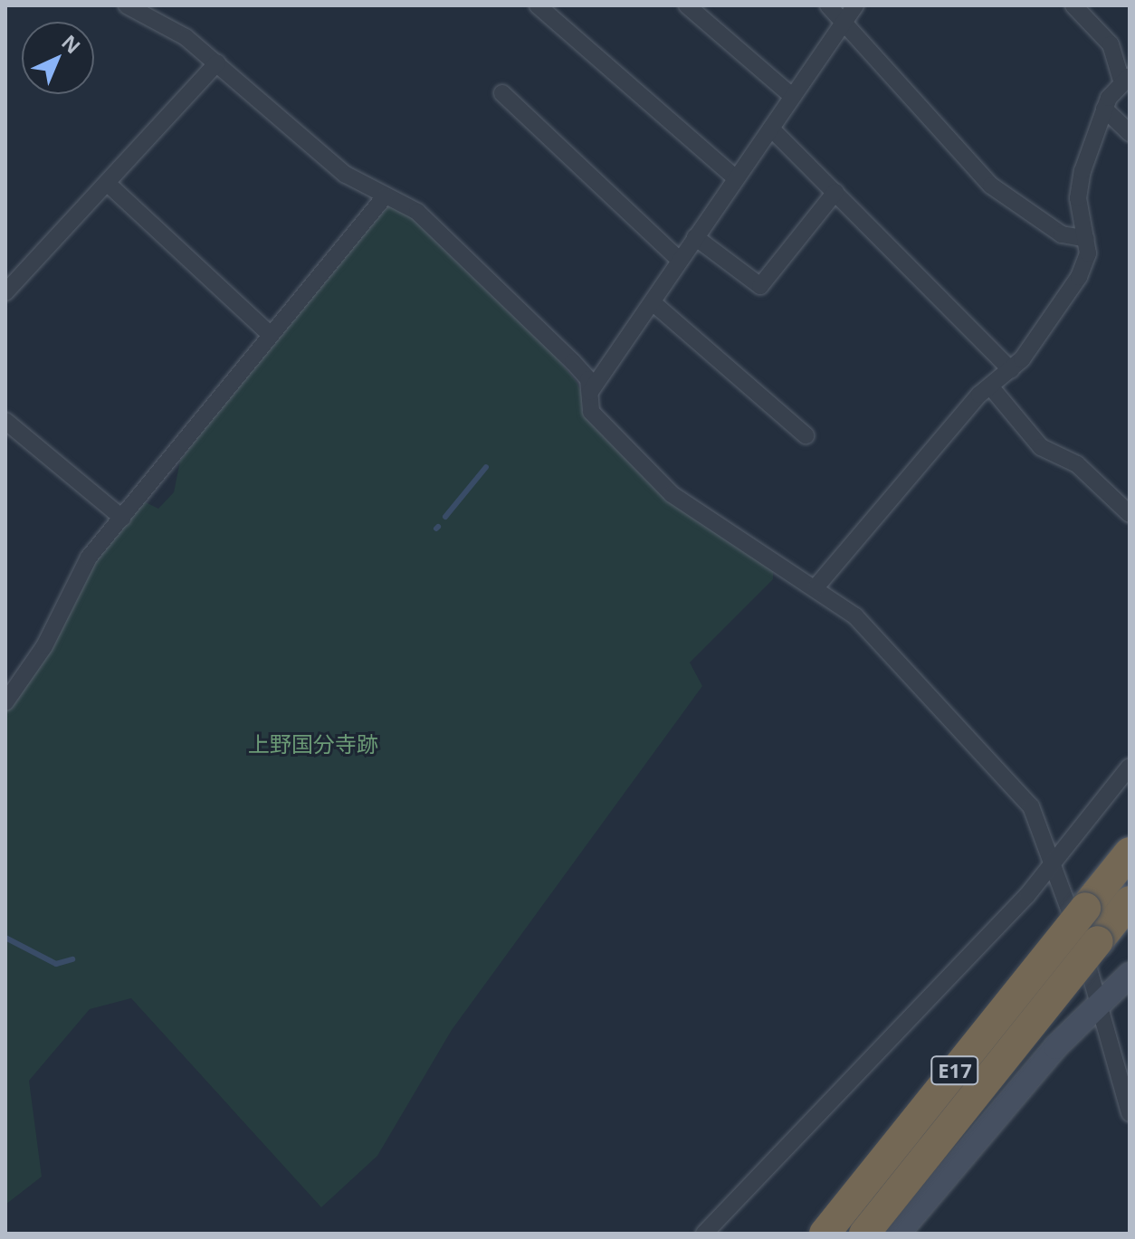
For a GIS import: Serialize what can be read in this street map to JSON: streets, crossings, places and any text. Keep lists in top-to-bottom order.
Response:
{
  "streets": {
    "highway": ["E17"]
  },
  "parks": ["上野国分寺跡"],
  "north": "top right"
}
